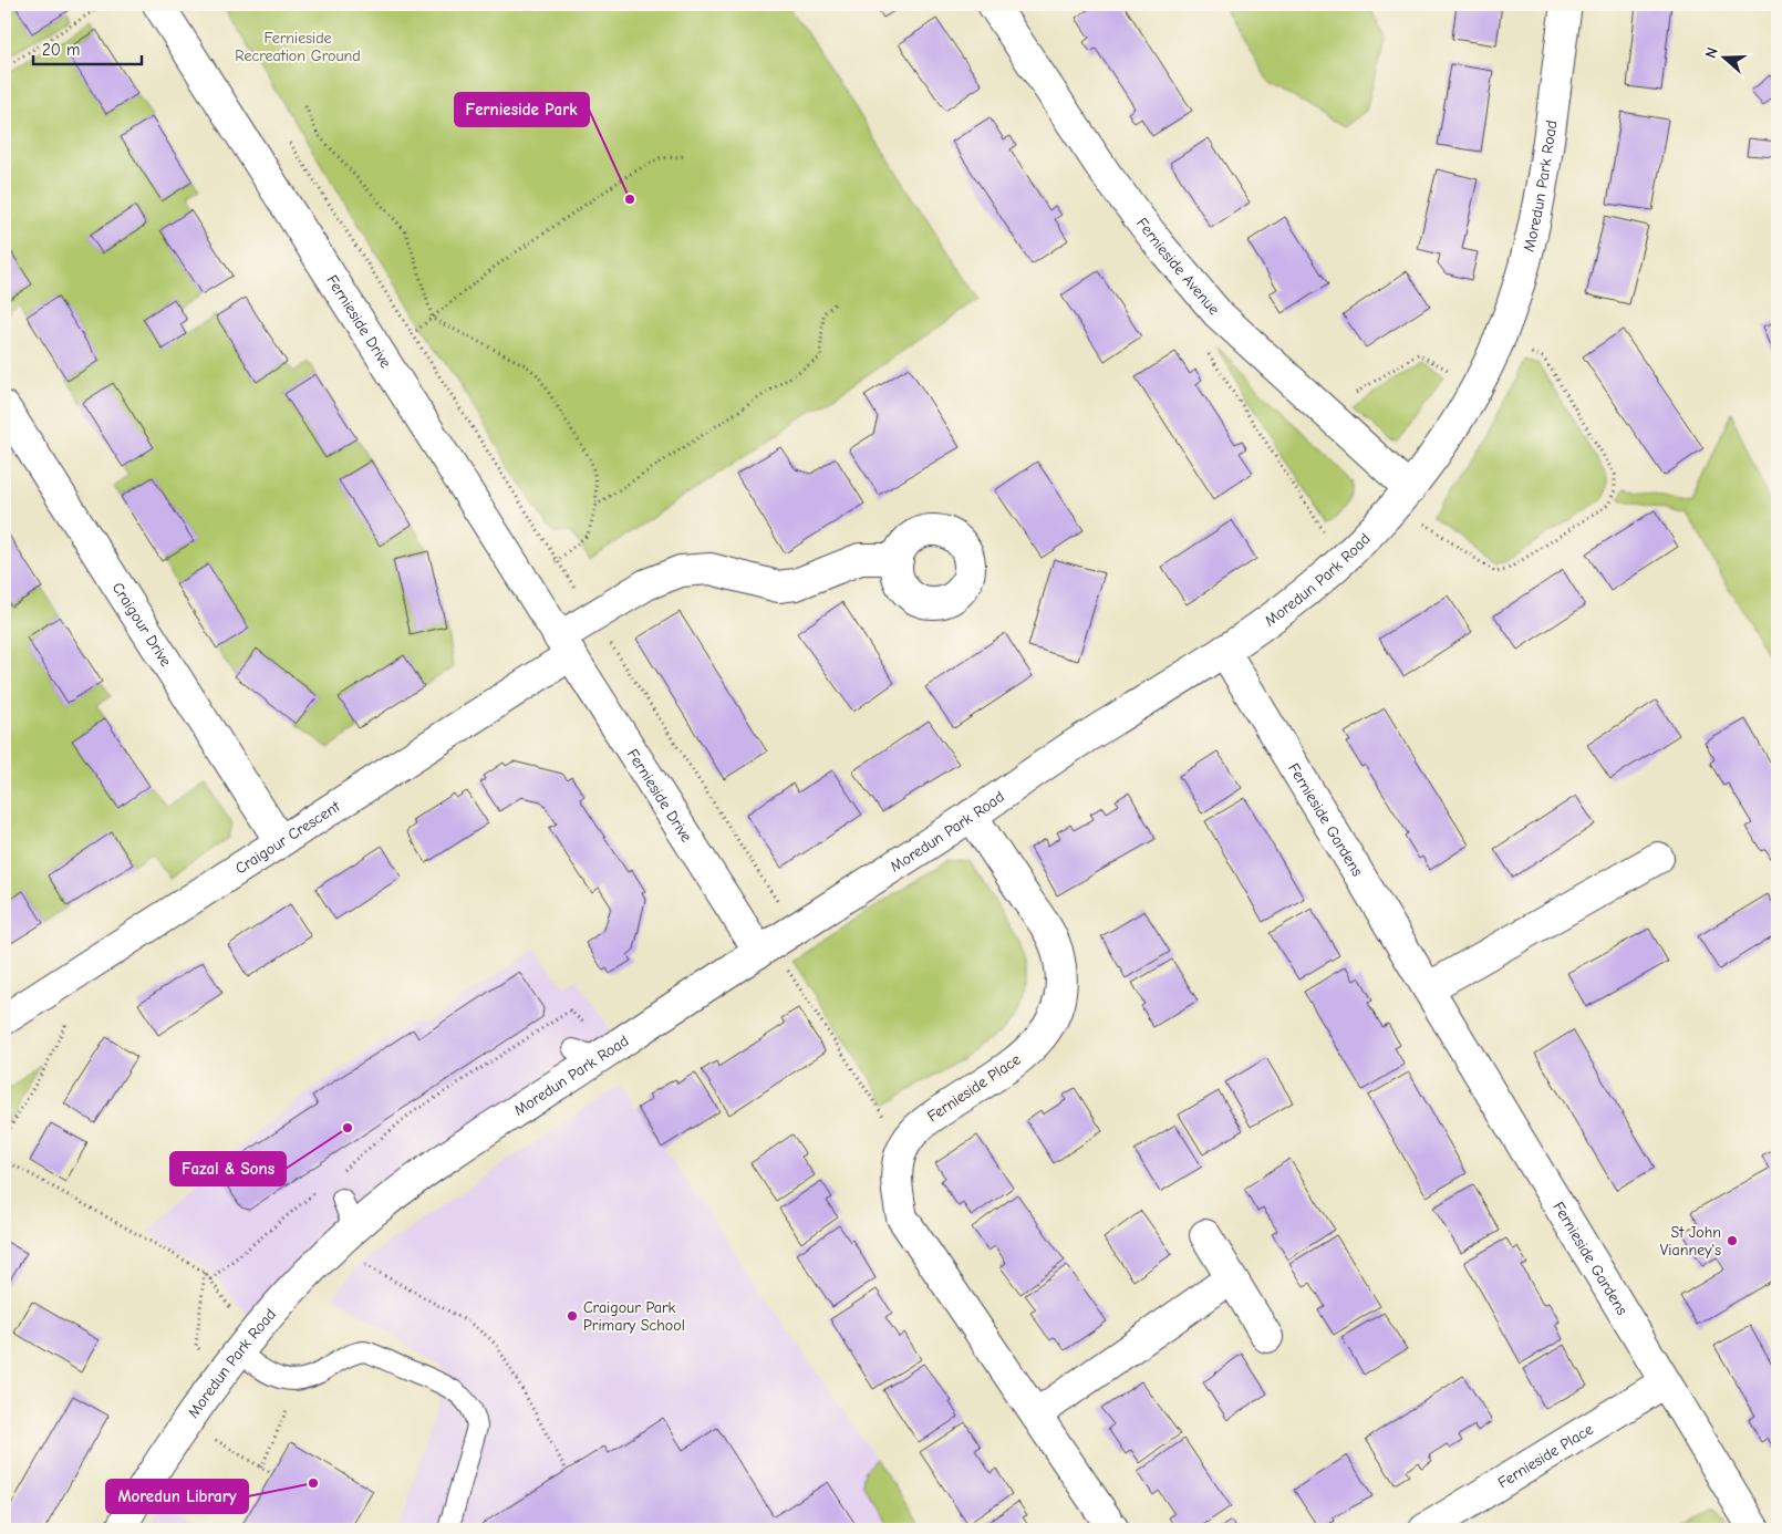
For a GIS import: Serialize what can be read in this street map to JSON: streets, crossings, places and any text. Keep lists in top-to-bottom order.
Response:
{
  "streets": {
    "street": [
      "Moredun Park Road",
      "Fernieside Avenue",
      "Fernieside Drive",
      "Craigour Drive",
      "Fernieside Gardens",
      "Craigour Crescent",
      "Fernieside Place"
    ]
  },
  "crossings": [
    ["Moredun Park Road", "Fernieside Avenue"],
    ["Moredun Park Road", "Fernieside Drive"],
    ["Moredun Park Road", "Fernieside Gardens"],
    ["Moredun Park Road", "Fernieside Place"],
    ["Fernieside Drive", "Craigour Crescent"],
    ["Craigour Drive", "Craigour Crescent"],
    ["Fernieside Gardens", "Fernieside Place"]
  ],
  "parks": ["Fernieside Recreation Ground"],
  "places": [
    "Fernieside Park",
    "Fazal & Sons",
    "St John Vianney's",
    "Craigour Park Primary School",
    "Moredun Library"
  ],
  "scale_bar": "20 m",
  "north": "left"
}
